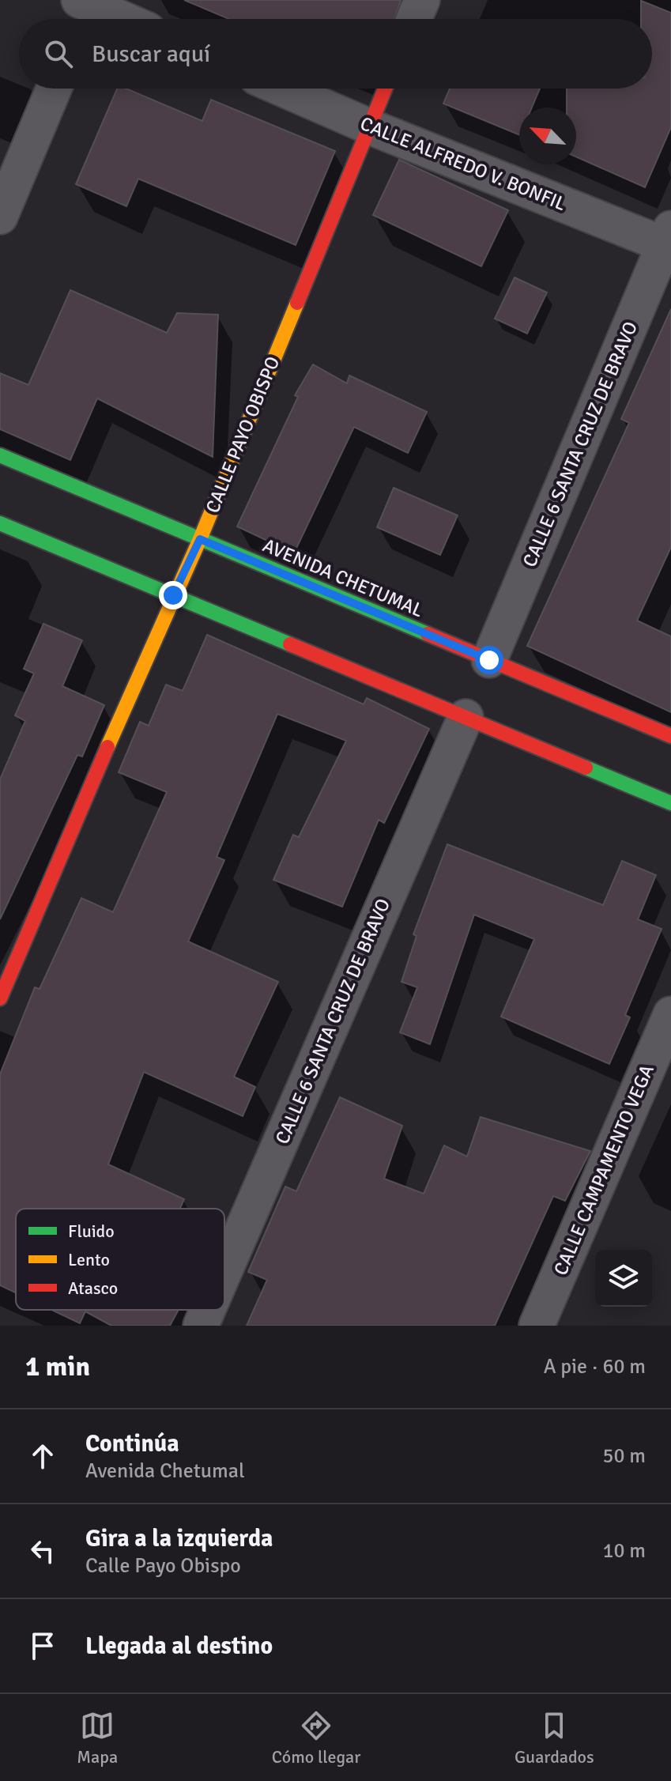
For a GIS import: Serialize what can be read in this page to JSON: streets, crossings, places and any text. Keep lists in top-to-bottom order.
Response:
{
  "streets": {
    "main road": ["CALLE PAYO OBISPO", "AVENIDA CHETUMAL"],
    "street": ["CALLE ALFREDO V. BONFIL", "CALLE 6 SANTA CRUZ DE BRAVO", "CALLE CAMPAMENTO VEGA"]
  },
  "crossings": [
    ["CALLE ALFREDO V. BONFIL", "CALLE PAYO OBISPO"],
    ["CALLE ALFREDO V. BONFIL", "CALLE 6 SANTA CRUZ DE BRAVO"],
    ["CALLE PAYO OBISPO", "AVENIDA CHETUMAL"],
    ["CALLE 6 SANTA CRUZ DE BRAVO", "AVENIDA CHETUMAL"]
  ],
  "legend": ["Fluido", "Lento", "Atasco"],
  "north": "top left",
  "page": {
    "search": "Buscar aquí",
    "heading": ["1 min", "A pie · 60 m"],
    "list": [
      ["Continúa", "Avenida Chetumal", "50 m"],
      ["Gira a la izquierda", "Calle Payo Obispo", "10 m"],
      "Llegada al destino"
    ],
    "nav": ["Mapa", "Cómo llegar", "Guardados"]
  }
}
